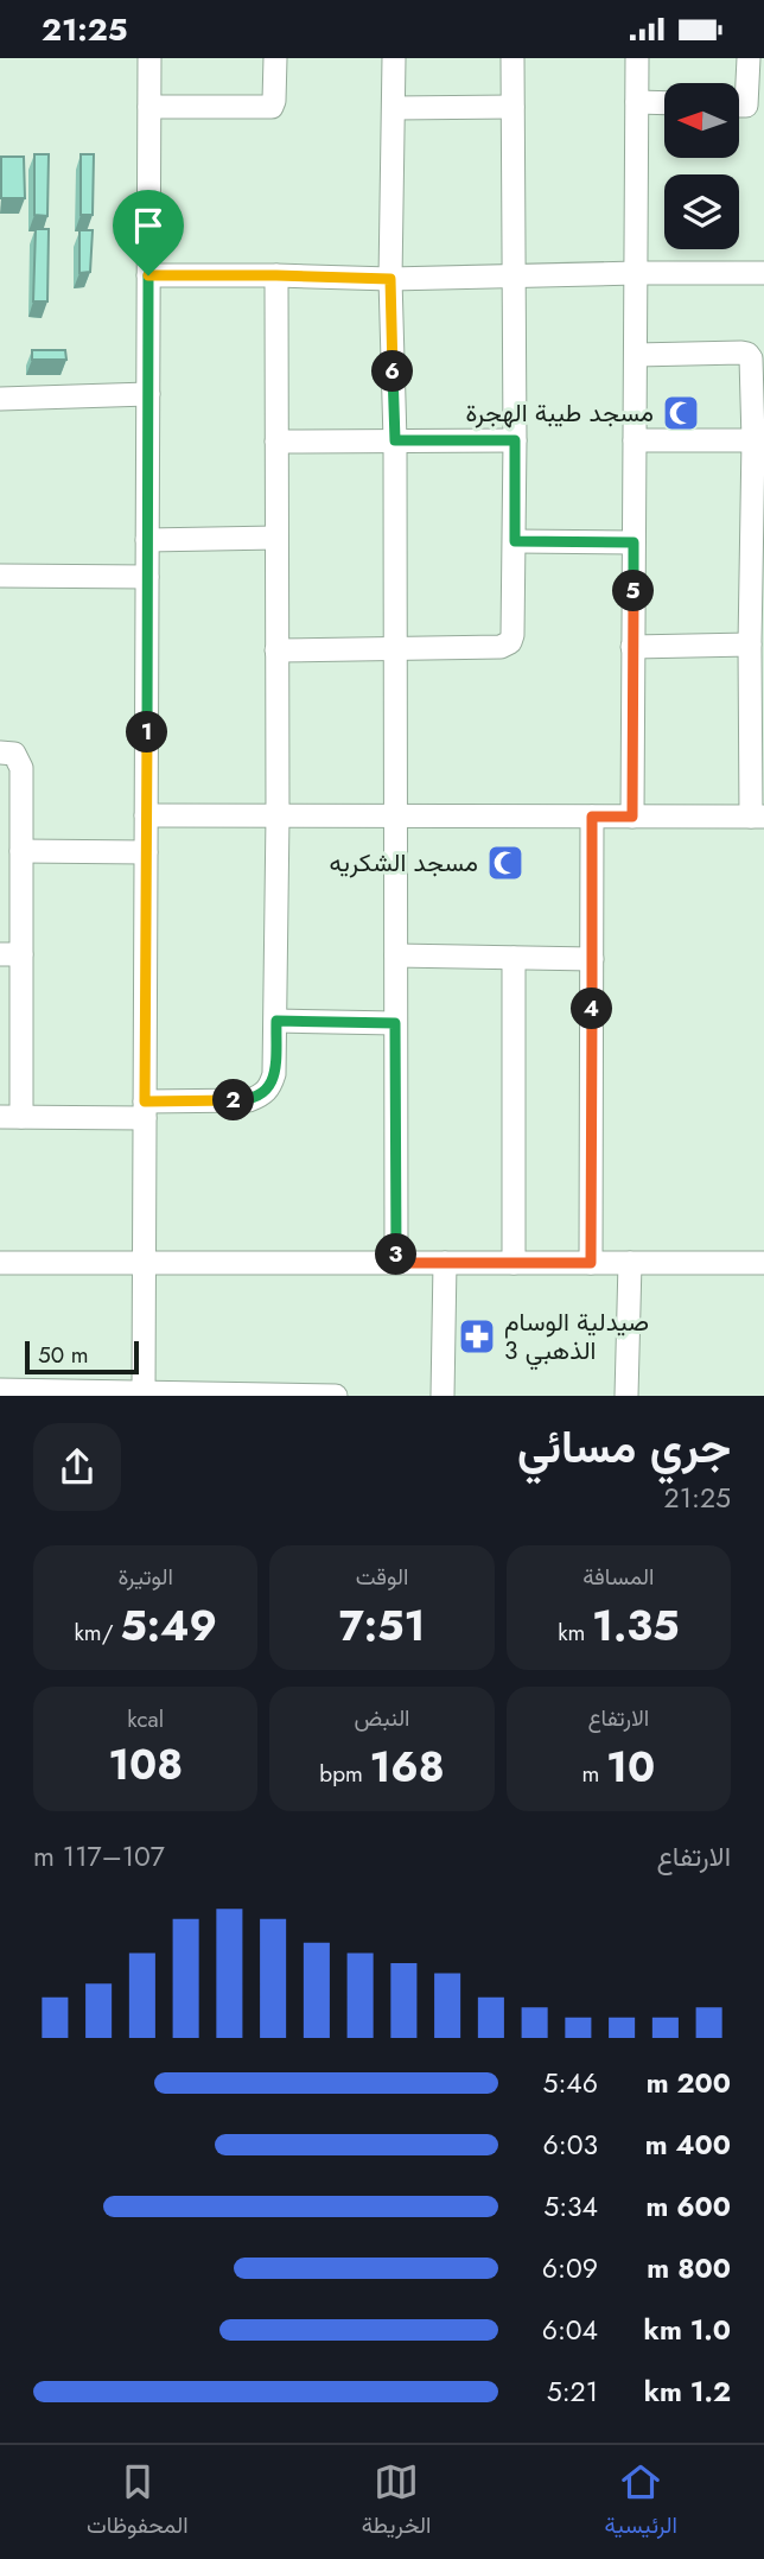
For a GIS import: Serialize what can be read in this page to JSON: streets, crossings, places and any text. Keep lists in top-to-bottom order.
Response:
{
  "places": {
    "mosque": ["مسجد طيبة الهجرة", "مسجد الشكريه"],
    "pharmacy": ["صيدلية الوسام الذهبي 3"]
  },
  "scale_bar": "50 m",
  "north": "left",
  "page": {
    "status": "21:25",
    "pins": [
      "6",
      "5",
      "1",
      "4",
      "2",
      "3"
    ],
    "scale": "50 m",
    "heading": ["جري مسائي", "21:25"],
    "stats": [
      ["المسافة", "1.35 km"],
      ["الوقت", "7:51"],
      ["الوتيرة", "5:49 /km"],
      ["الارتفاع", "10 m"],
      ["النبض", "168 bpm"],
      ["kcal", "108"]
    ],
    "chart": ["الارتفاع", "107–117 m"],
    "list": [
      {
        "name": "200 m",
        "note": "5:46"
      },
      {
        "name": "400 m",
        "note": "6:03"
      },
      {
        "name": "600 m",
        "note": "5:34"
      },
      {
        "name": "800 m",
        "note": "6:09"
      },
      {
        "name": "1.0 km",
        "note": "6:04"
      },
      {
        "name": "1.2 km",
        "note": "5:21"
      }
    ],
    "tabs": ["الرئيسية", "الخريطة", "المحفوظات"]
  }
}
